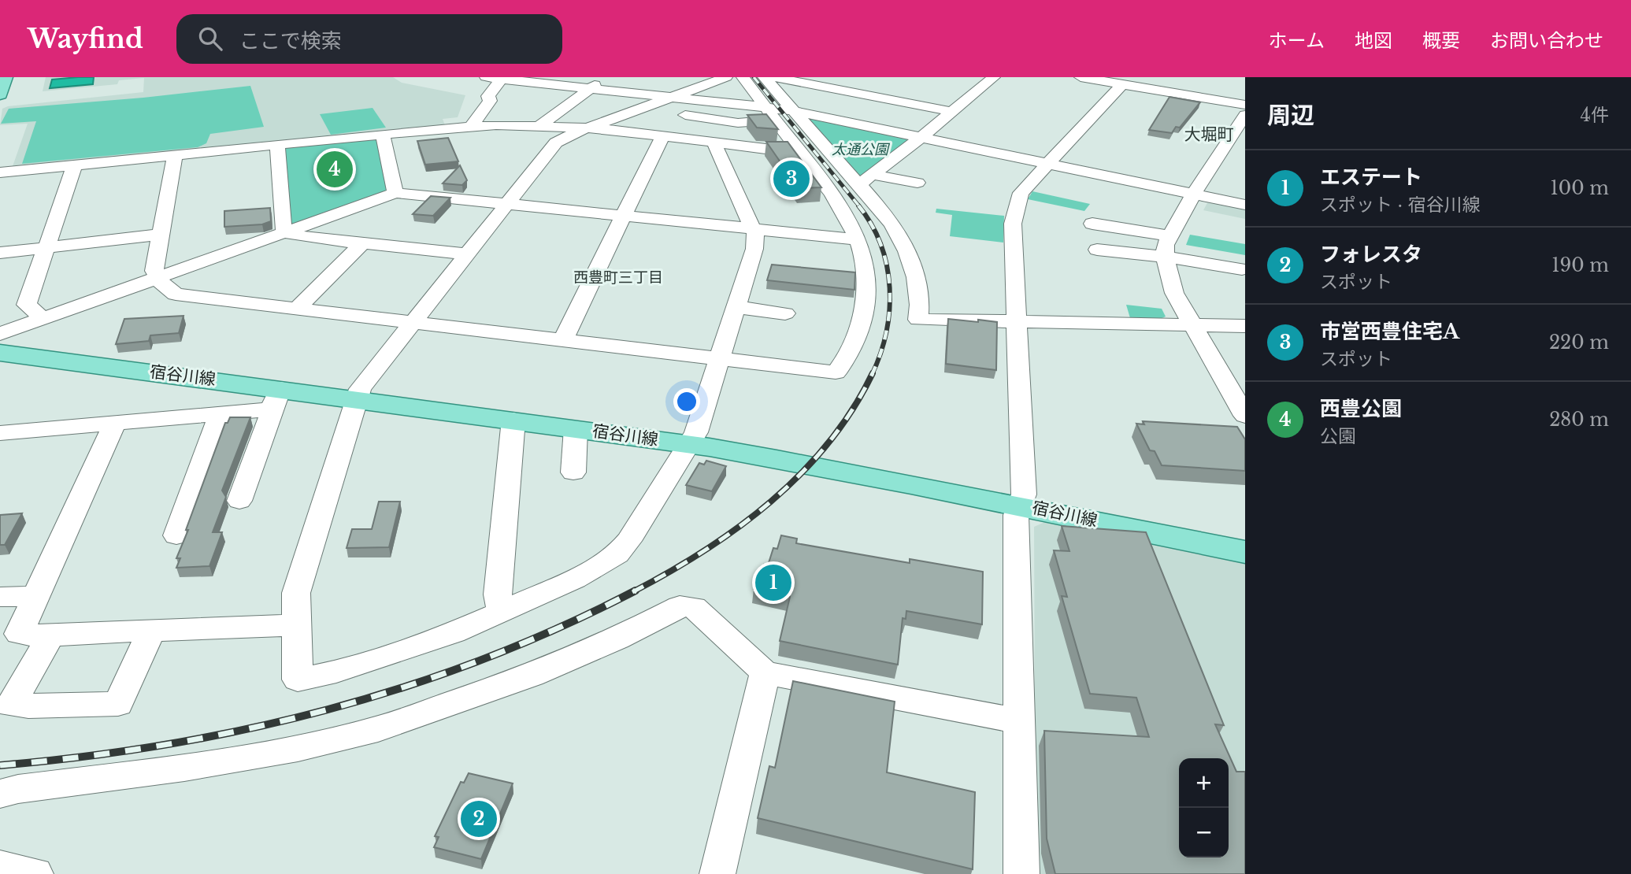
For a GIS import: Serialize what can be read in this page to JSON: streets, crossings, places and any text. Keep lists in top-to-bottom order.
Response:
{
  "streets": {
    "main road": ["宿谷川線"]
  },
  "districts": ["大堀町", "西豊町三丁目"],
  "parks": ["太通公園"],
  "page": {
    "header": "Wayfind",
    "search": "ここで検索",
    "nav": [
      "ホーム",
      "地図",
      "概要",
      "お問い合わせ"
    ],
    "heading": ["周辺", "4件"],
    "pins": [
      "4",
      "3",
      "1",
      "2"
    ],
    "list": [
      {
        "mark": "1",
        "name": "エステート",
        "note": "スポット · 宿谷川線",
        "value": "100 m"
      },
      {
        "mark": "2",
        "name": "フォレスタ",
        "note": "スポット",
        "value": "190 m"
      },
      {
        "mark": "3",
        "name": "市営西豊住宅A",
        "note": "スポット",
        "value": "220 m"
      },
      {
        "mark": "4",
        "name": "西豊公園",
        "note": "公園",
        "value": "280 m"
      }
    ],
    "map_buttons": ["+", "−"]
  }
}
